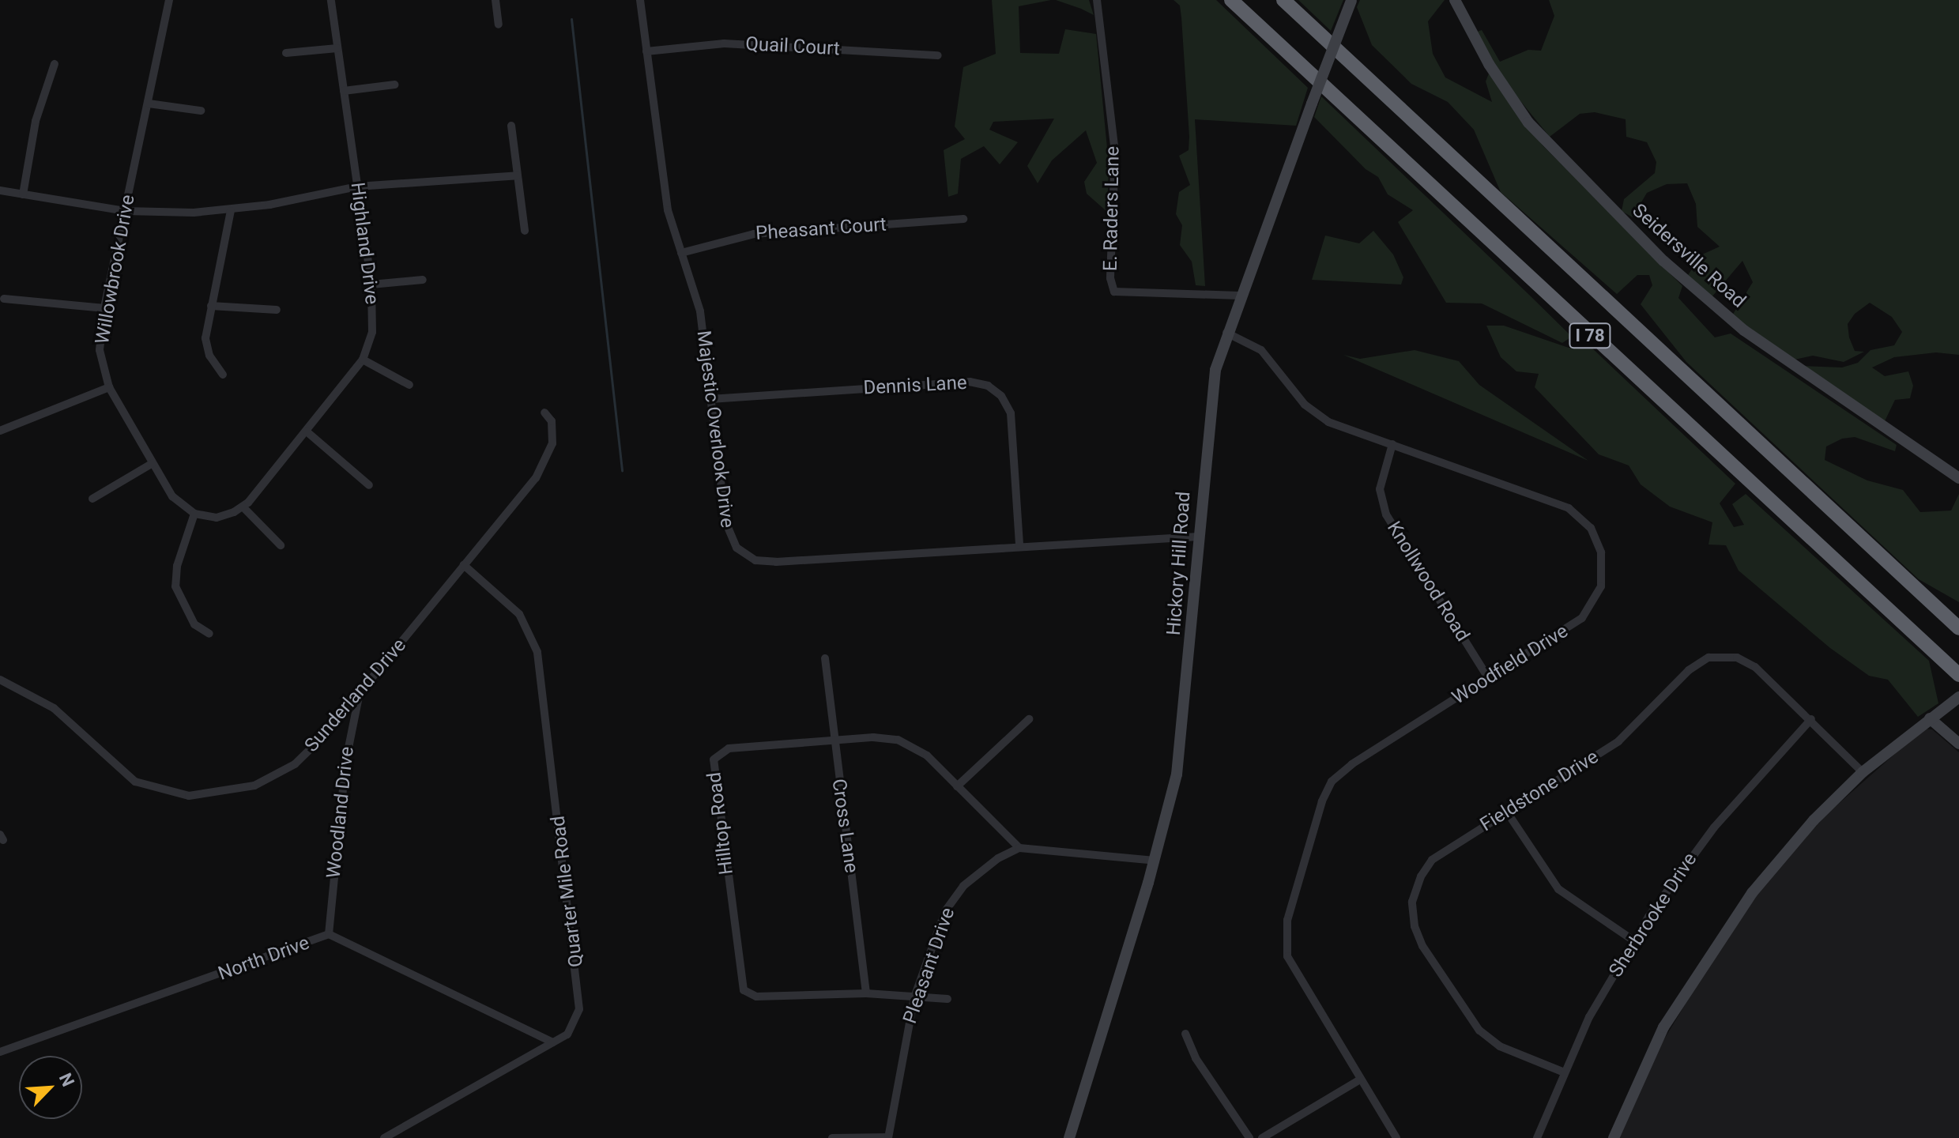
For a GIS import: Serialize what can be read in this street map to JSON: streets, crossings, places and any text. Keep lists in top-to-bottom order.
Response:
{
  "streets": {
    "highway": ["I 78"],
    "street": [
      "Quail Court",
      "E. Raders Lane",
      "Pheasant Court",
      "Highland Drive",
      "Seidersville Road",
      "Willowbrook Drive",
      "Dennis Lane",
      "Majestic Overlook Drive",
      "Hickory Hill Road",
      "Knollwood Road",
      "Woodfield Drive",
      "Sunderland Drive",
      "Fieldstone Drive",
      "Woodland Drive",
      "Hilltop Road",
      "Cross Lane",
      "Quarter Mile Road",
      "Sherbrooke Drive",
      "North Drive",
      "Pleasant Drive"
    ]
  },
  "crossings": [
    ["Quail Court", "Majestic Overlook Drive"],
    ["E. Raders Lane", "Hickory Hill Road"],
    ["Pheasant Court", "Majestic Overlook Drive"],
    ["Dennis Lane", "Majestic Overlook Drive"],
    ["Majestic Overlook Drive", "Hickory Hill Road"],
    ["Hickory Hill Road", "Woodfield Drive"],
    ["Knollwood Road", "Woodfield Drive"],
    ["Sunderland Drive", "Woodland Drive"],
    ["Sunderland Drive", "Quarter Mile Road"],
    ["Fieldstone Drive", "Sherbrooke Drive"],
    ["Woodland Drive", "North Drive"],
    ["Hilltop Road", "Cross Lane"],
    ["Hilltop Road", "Pleasant Drive"],
    ["Quarter Mile Road", "North Drive"]
  ],
  "north": "top right"
}
